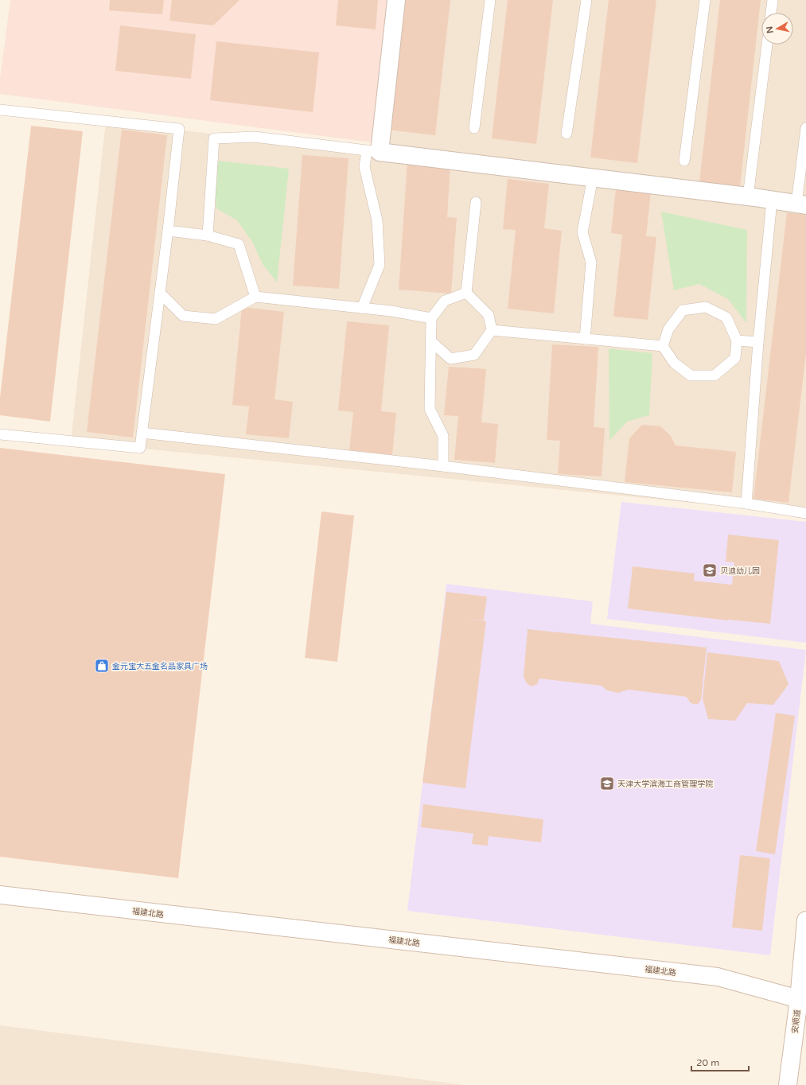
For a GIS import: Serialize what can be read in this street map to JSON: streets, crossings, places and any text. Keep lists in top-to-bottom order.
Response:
{
  "streets": {
    "street": ["福建北路", "安顺道"]
  },
  "crossings": [
    ["福建北路", "安顺道"]
  ],
  "places": {
    "school or university": ["贝迪幼儿园", "天津大学滨海工商管理学院"],
    "shop": ["金元宝大五金名品家具广场"]
  },
  "scale_bar": "20 m",
  "north": "left"
}
